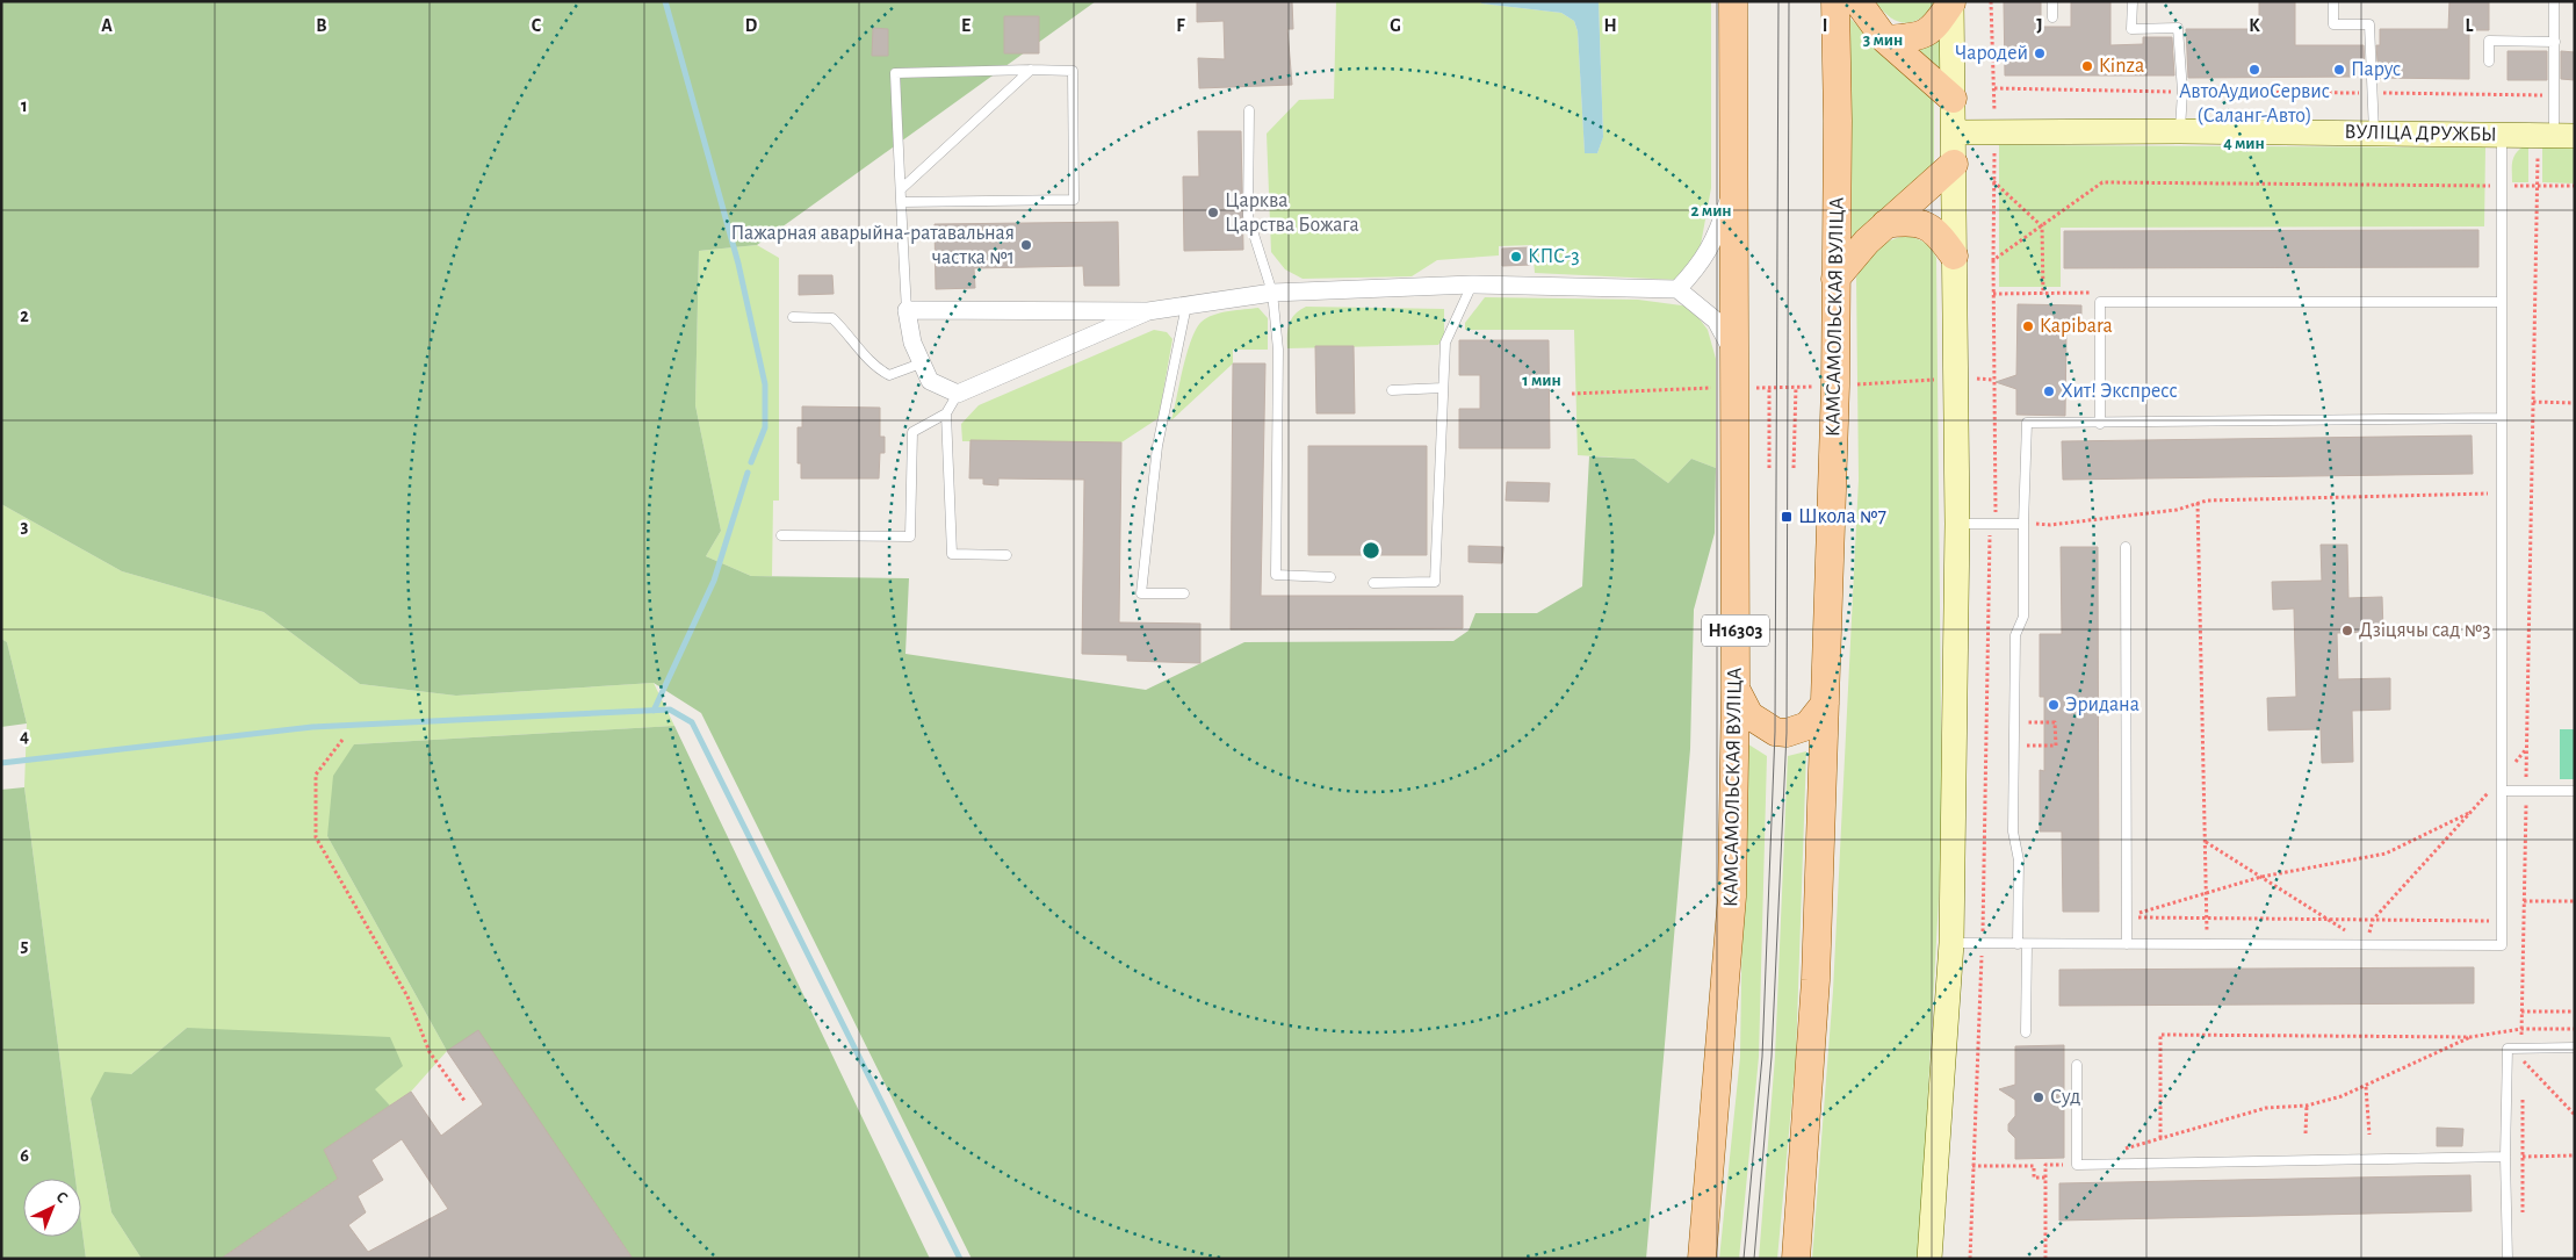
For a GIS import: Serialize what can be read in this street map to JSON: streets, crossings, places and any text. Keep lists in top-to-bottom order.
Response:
{
  "streets": {
    "main road": ["КАМСАМОЛЬСКАЯ ВУЛІЦА", "Н16303"],
    "street": ["ВУЛІЦА ДРУЖБЫ"]
  },
  "places": {
    "other": [
      "Чародей",
      "Kinza",
      "АвтоАудиоСервис (Саланг-Авто)",
      "Парус",
      "Царква Царства Божага",
      "Пажарная аварыйна-ратавальная частка №1",
      "КПС-3",
      "Kapibara",
      "Хит! Экспресс",
      "Дзіцячы сад №3",
      "Эридана",
      "Суд"
    ],
    "transit": ["Школа №7"]
  },
  "north": "top right",
  "grid": {
    "columns": [
      "A",
      "B",
      "C",
      "D",
      "E",
      "F",
      "G",
      "H",
      "I",
      "J",
      "K",
      "L"
    ],
    "rows": [
      "1",
      "2",
      "3",
      "4",
      "5",
      "6"
    ]
  },
  "rings": [
    "3 мин",
    "4 мин",
    "2 мин",
    "1 мин"
  ]
}
